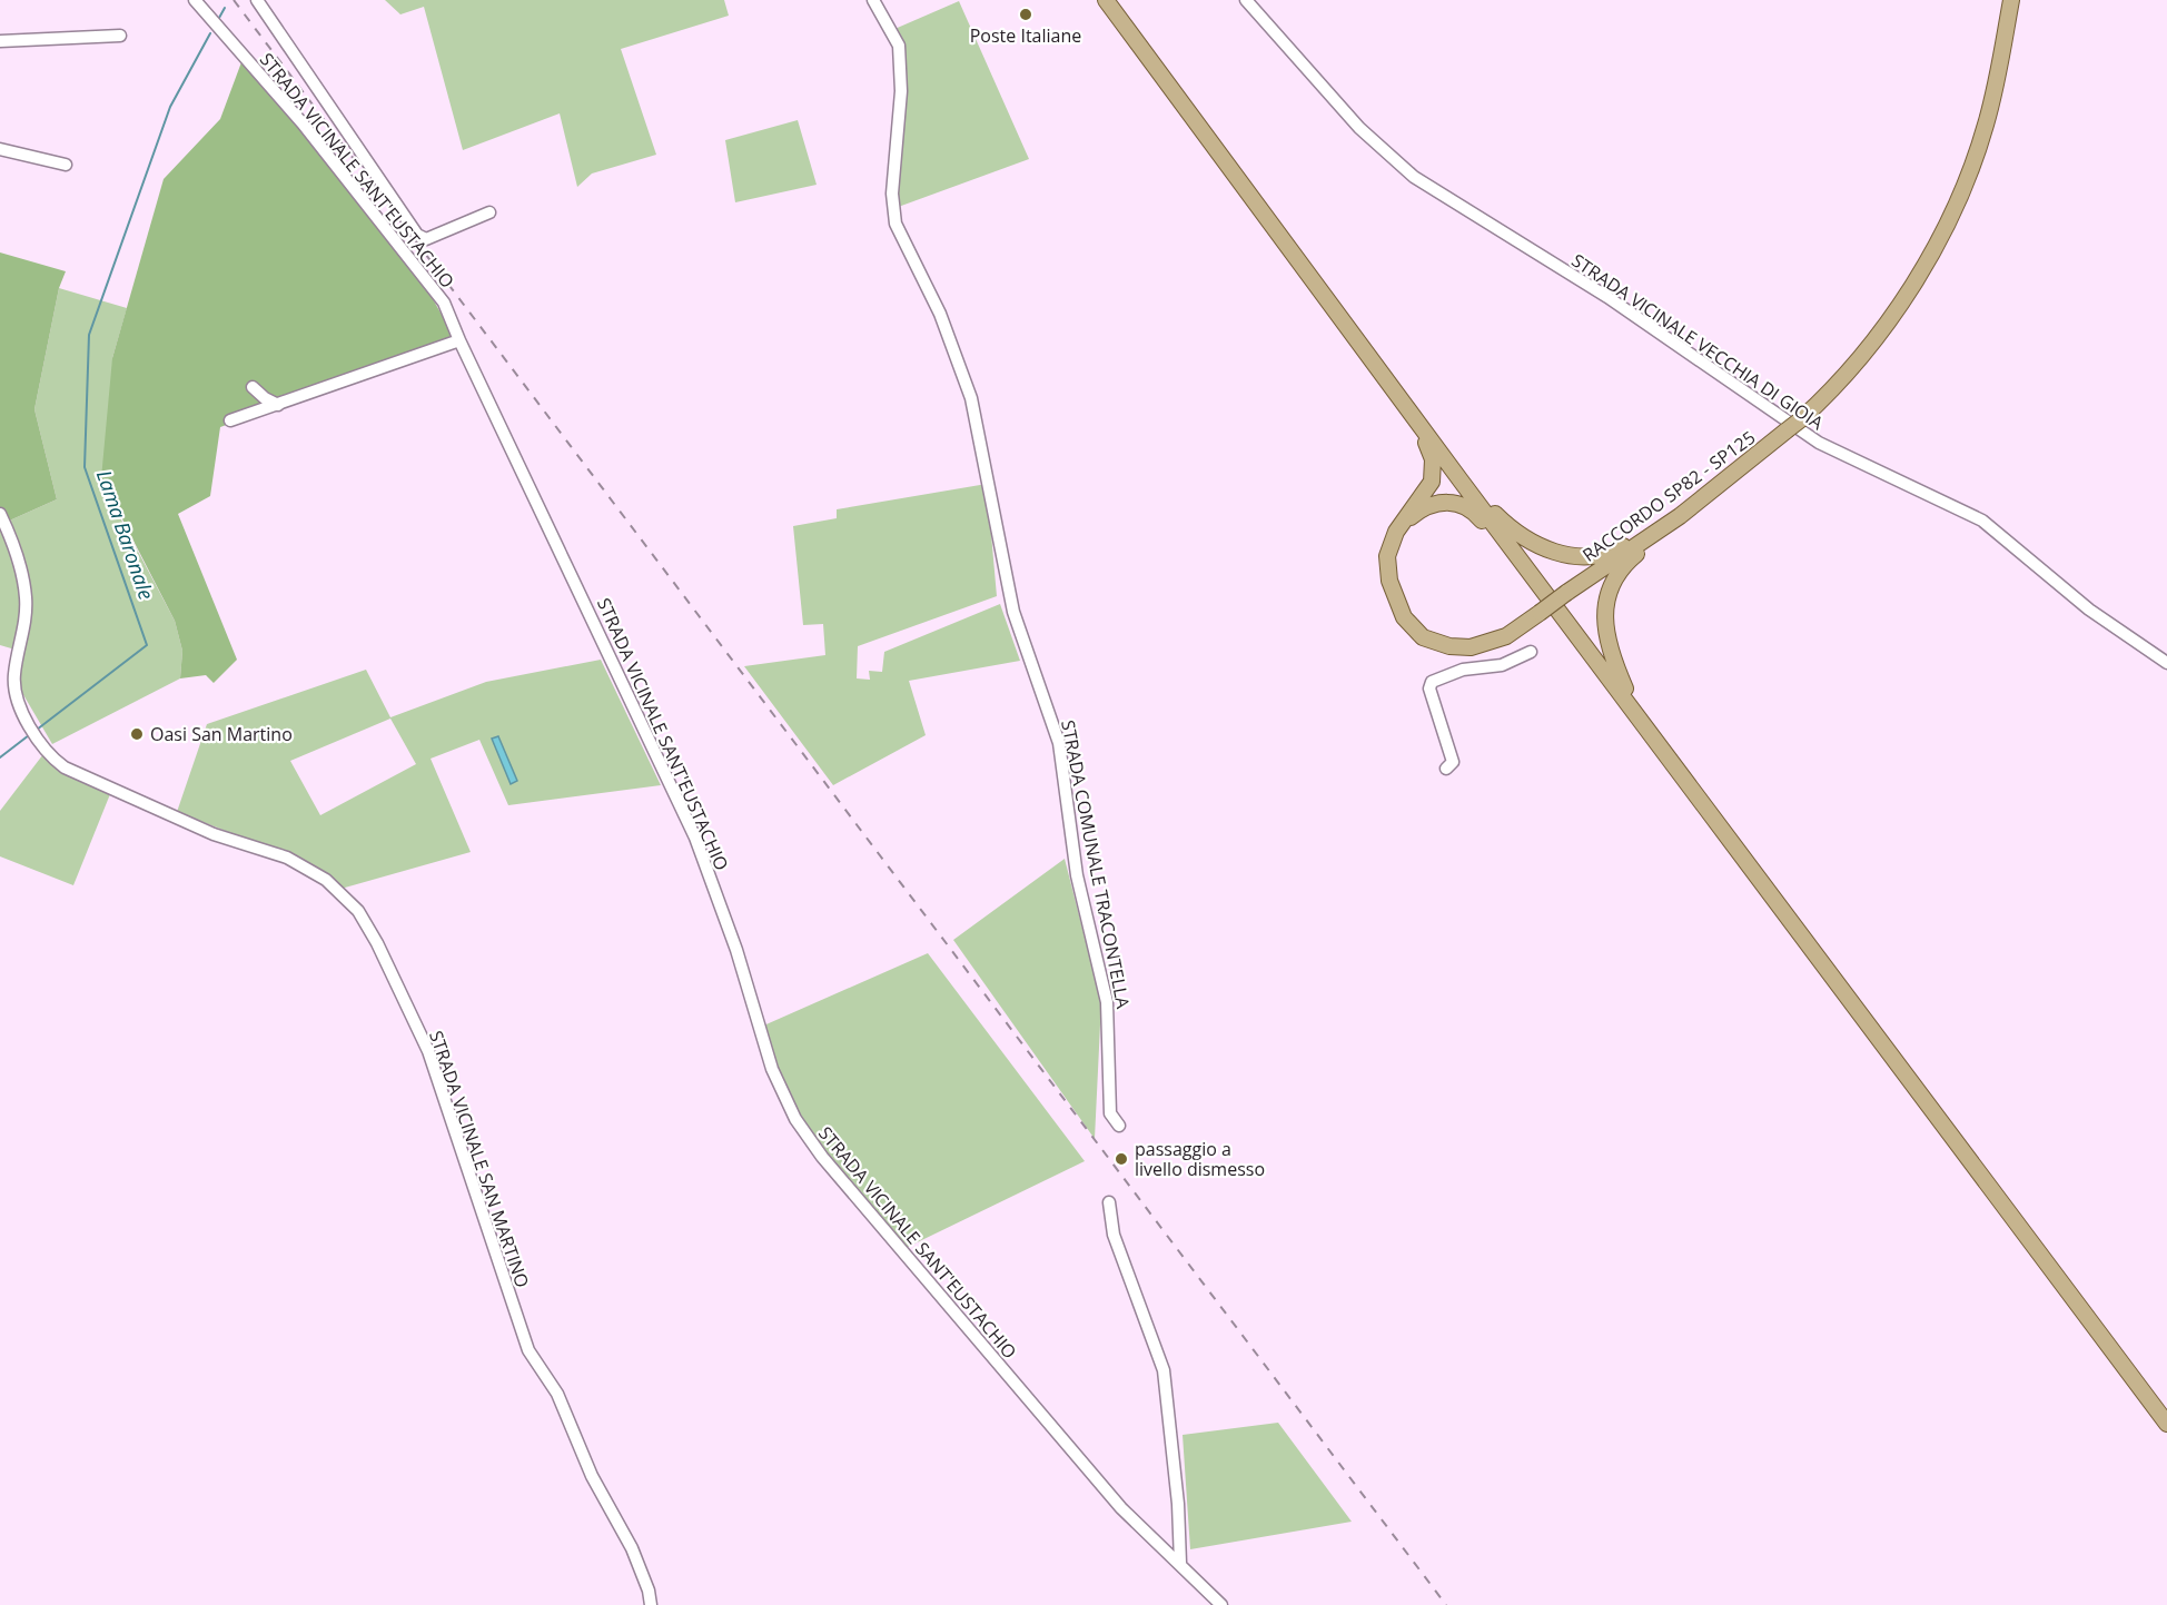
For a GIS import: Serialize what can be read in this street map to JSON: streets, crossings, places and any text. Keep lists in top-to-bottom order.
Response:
{
  "streets": {
    "main road": ["RACCORDO SP82 - SP125"],
    "street": [
      "STRADA VICINALE SANT'EUSTACHIO",
      "STRADA VICINALE VECCHIA DI GIOIA",
      "STRADA COMUNALE TRACONTELLA",
      "STRADA VICINALE SAN MARTINO"
    ]
  },
  "water": ["Lama Baronale"],
  "places": ["Poste Italiane", "Oasi San Martino", "passaggio a livello dismesso"]
}
